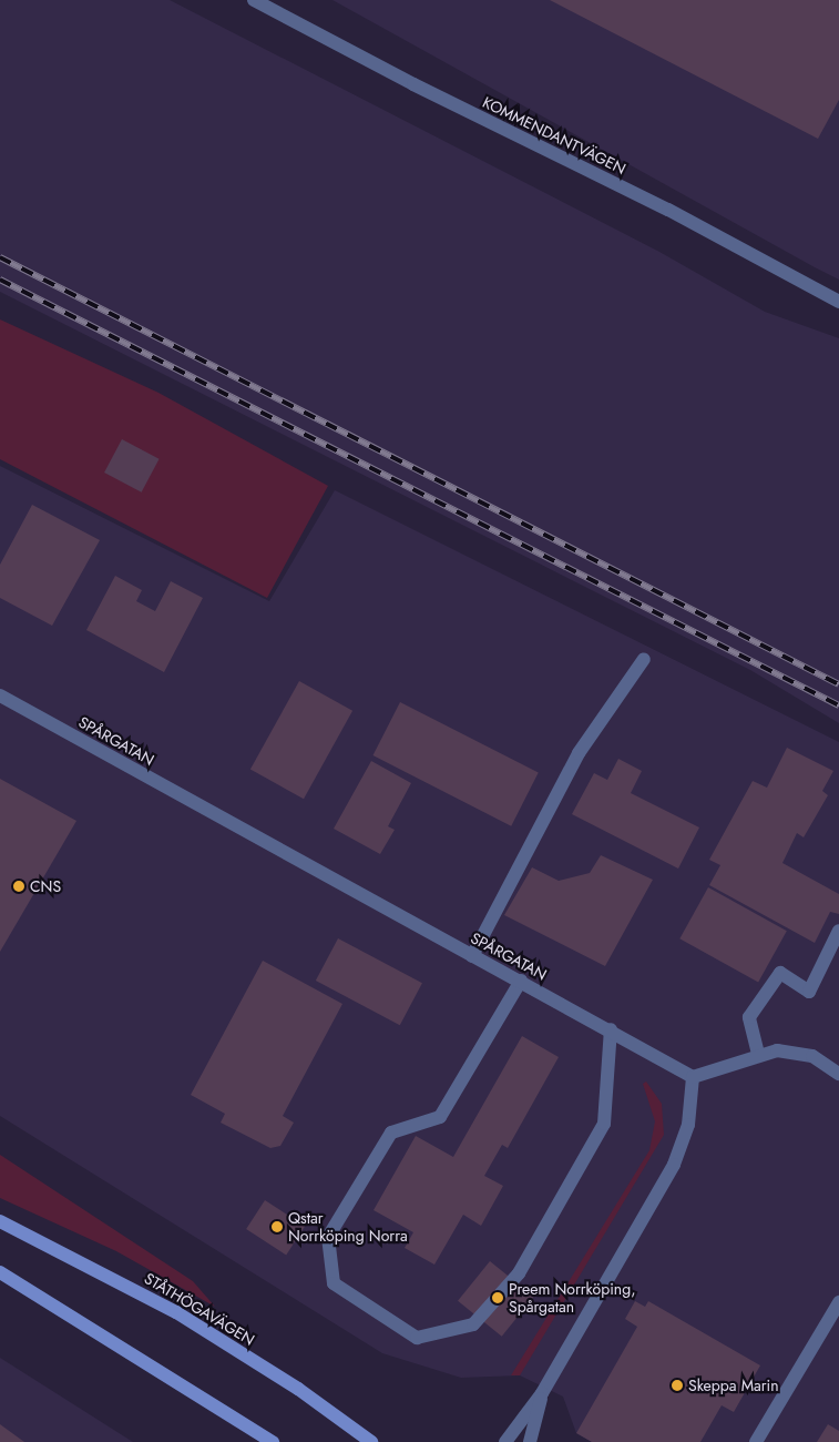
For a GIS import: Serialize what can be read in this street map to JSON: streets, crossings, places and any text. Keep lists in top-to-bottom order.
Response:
{
  "streets": {
    "main road": ["STÅTHÖGAVÄGEN"],
    "street": ["KOMMENDANTVÄGEN", "SPÅRGATAN"]
  },
  "places": [
    "CNS",
    "Qstar Norrköping Norra",
    "Preem Norrköping, Spårgatan",
    "Skeppa Marin"
  ]
}
